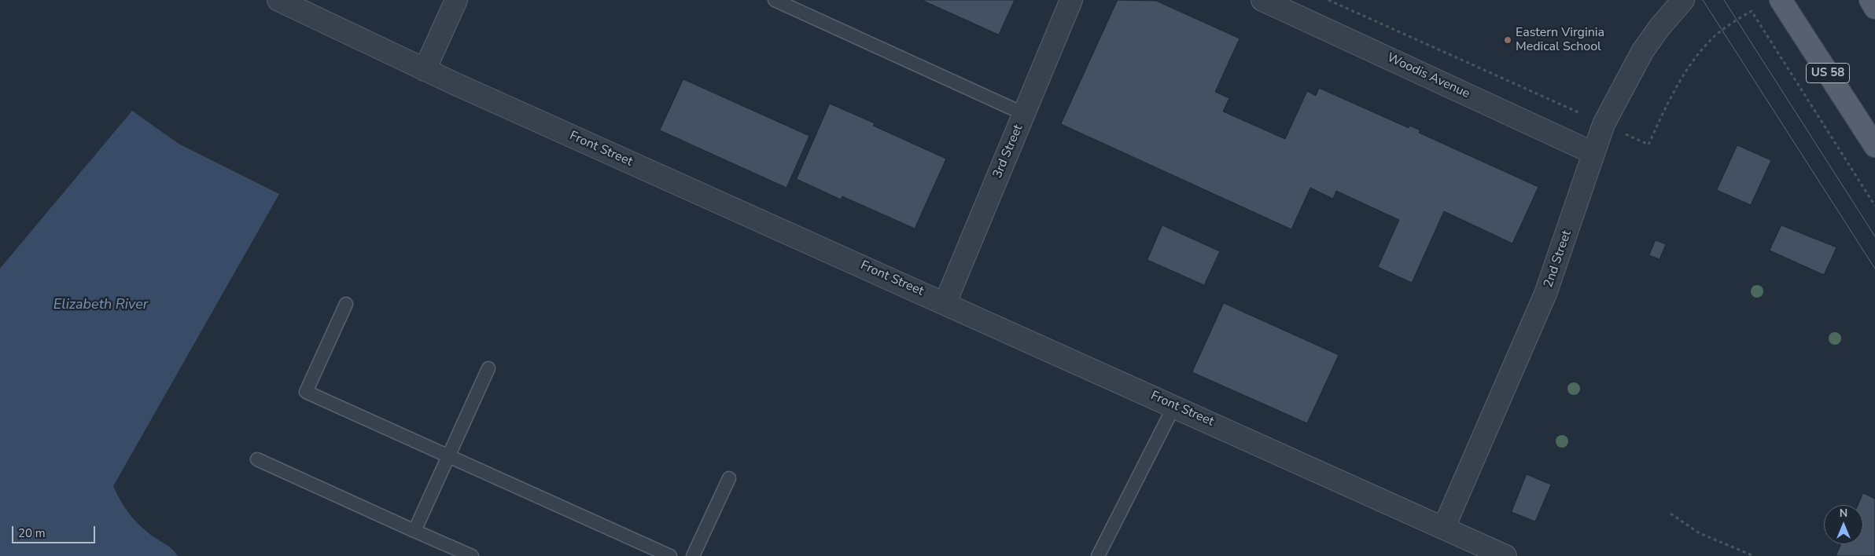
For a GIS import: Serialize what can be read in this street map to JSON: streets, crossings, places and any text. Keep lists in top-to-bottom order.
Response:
{
  "streets": {
    "main road": ["US 58"],
    "street": [
      "Woodis Avenue",
      "Front Street",
      "3rd Street",
      "2nd Street"
    ]
  },
  "crossings": [
    ["Woodis Avenue", "2nd Street"],
    ["Front Street", "3rd Street"],
    ["Front Street", "2nd Street"]
  ],
  "water": ["Elizabeth River"],
  "places": ["Eastern Virginia Medical School"],
  "scale_bar": "20 m",
  "north": "top"
}
